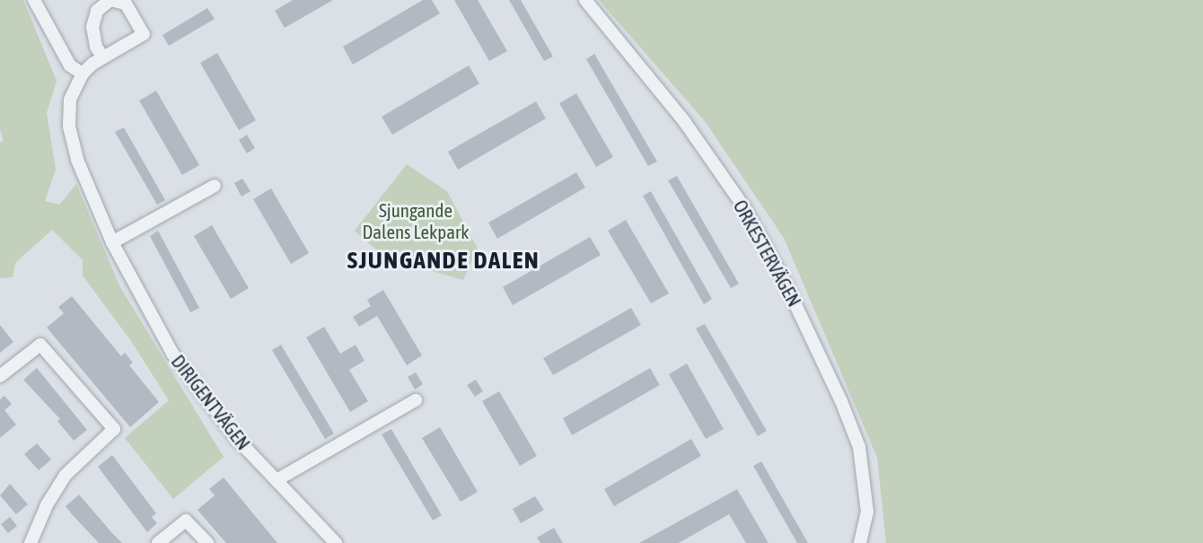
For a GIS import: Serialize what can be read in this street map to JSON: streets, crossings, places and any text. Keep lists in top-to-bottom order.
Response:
{
  "streets": {
    "street": ["ORKESTERVÄGEN", "DIRIGENTVÄGEN"]
  },
  "districts": ["SJUNGANDE DALEN"],
  "parks": ["Sjungande Dalens Lekpark"]
}
